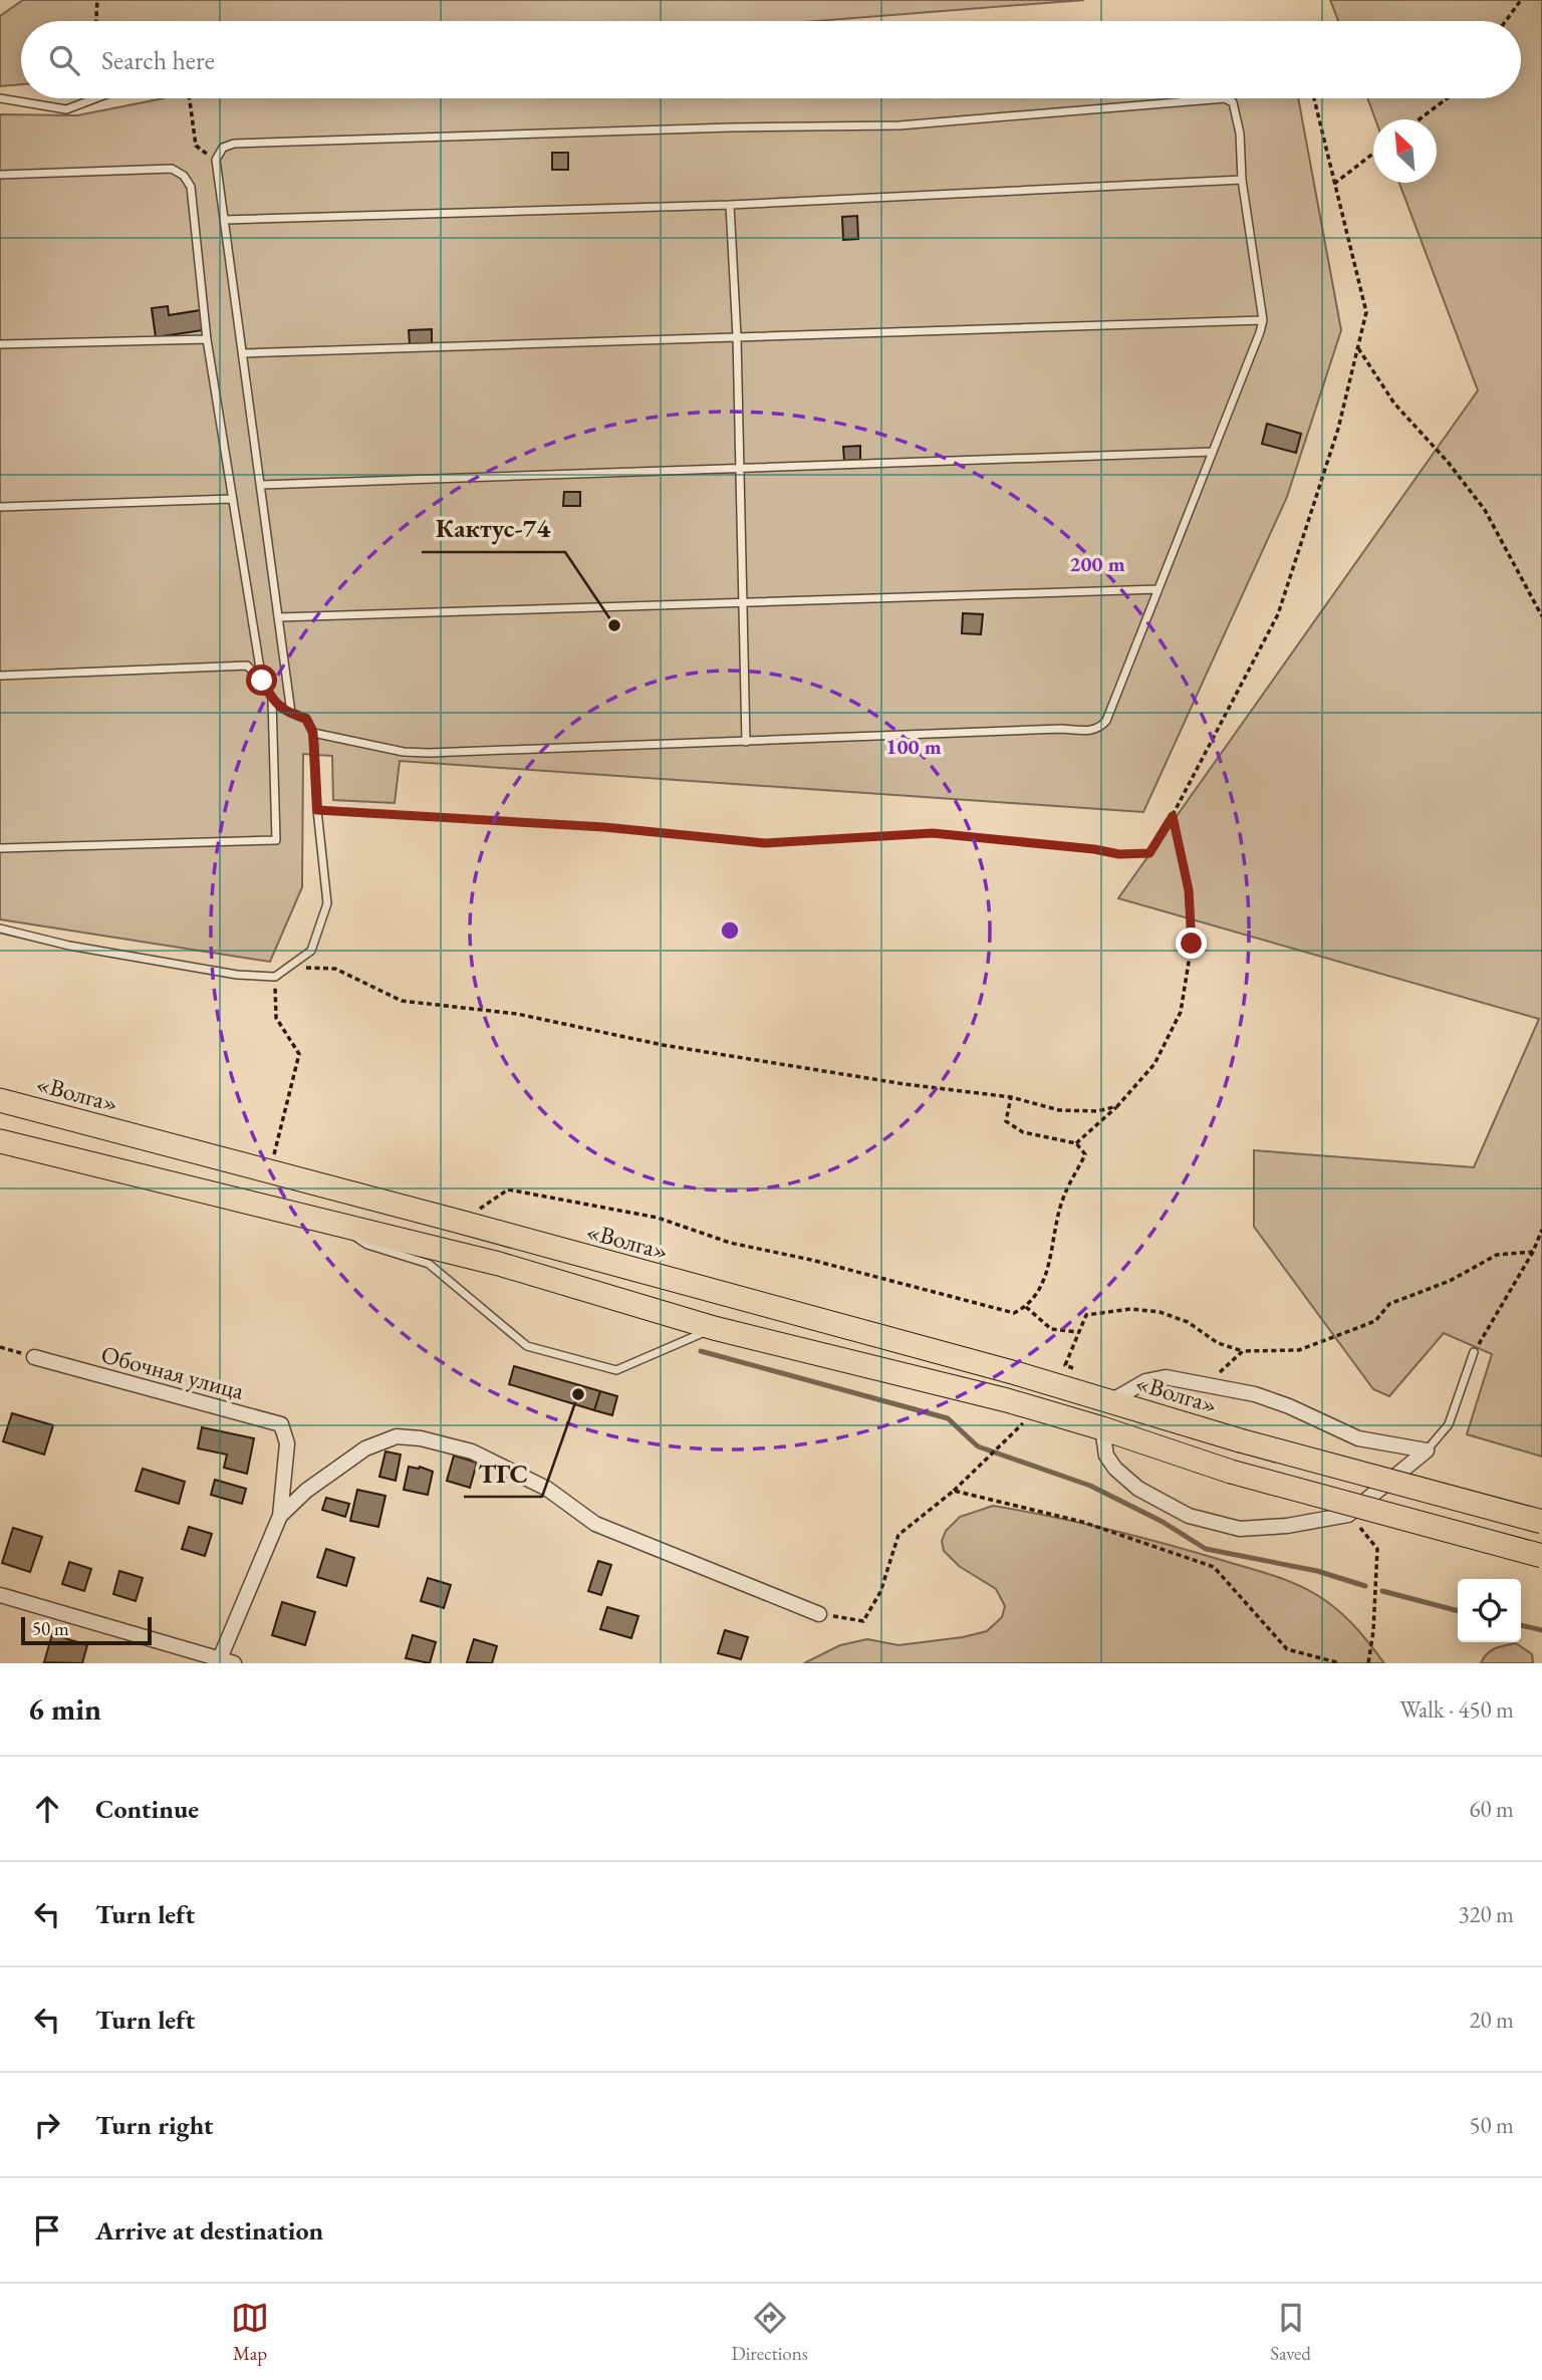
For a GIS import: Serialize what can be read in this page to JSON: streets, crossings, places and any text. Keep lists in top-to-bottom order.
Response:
{
  "streets": {
    "highway": ["«Волга»"],
    "street": ["Обочная улица"]
  },
  "places": ["Кактус-74", "ТГС"],
  "scale_bar": "50 m",
  "north": "top left",
  "page": {
    "search": "Search here",
    "scale": "50 m",
    "heading": ["6 min", "Walk · 450 m"],
    "list": [
      ["Continue", "60 m"],
      ["Turn left", "320 m"],
      ["Turn left", "20 m"],
      ["Turn right", "50 m"],
      "Arrive at destination"
    ],
    "nav": ["Map", "Directions", "Saved"]
  },
  "rings": ["200 m", "100 m"]
}
